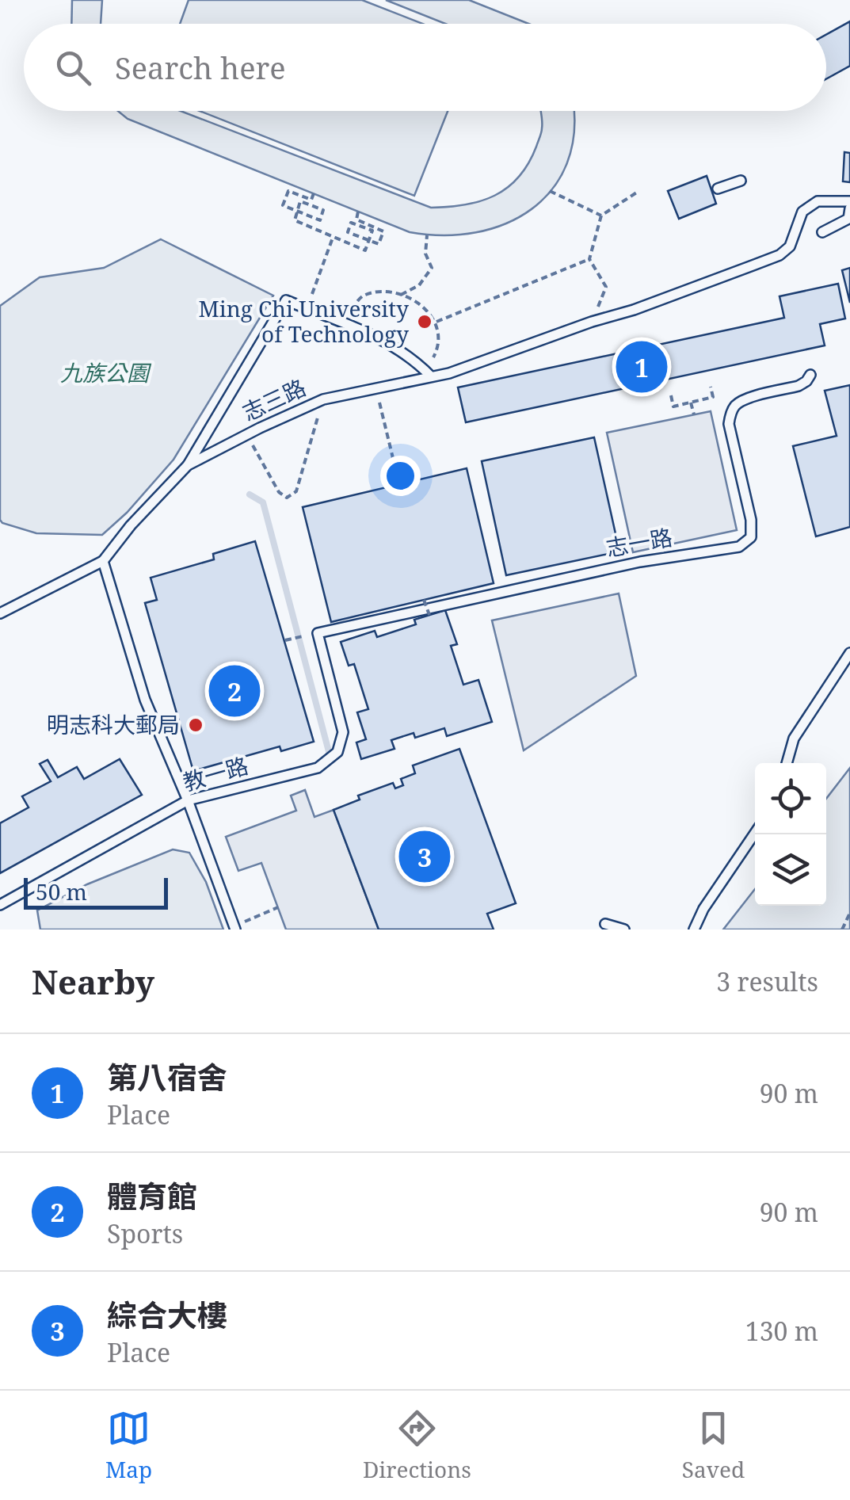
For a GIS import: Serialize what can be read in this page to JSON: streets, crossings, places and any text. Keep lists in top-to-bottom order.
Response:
{
  "streets": {
    "lane": ["志三路", "志一路", "教一路"]
  },
  "crossings": [
    ["志一路", "教一路"]
  ],
  "parks": ["九族公園"],
  "places": ["Ming Chi University of Technology", "明志科大郵局"],
  "scale_bar": "50 m",
  "page": {
    "search": "Search here",
    "pins": ["1", "2", "3"],
    "scale": "50 m",
    "heading": ["Nearby", "3 results"],
    "list": [
      {
        "mark": "1",
        "name": "第八宿舍",
        "note": "Place",
        "value": "90 m"
      },
      {
        "mark": "2",
        "name": "體育館",
        "note": "Sports",
        "value": "90 m"
      },
      {
        "mark": "3",
        "name": "綜合大樓",
        "note": "Place",
        "value": "130 m"
      }
    ],
    "nav": ["Map", "Directions", "Saved"]
  }
}
